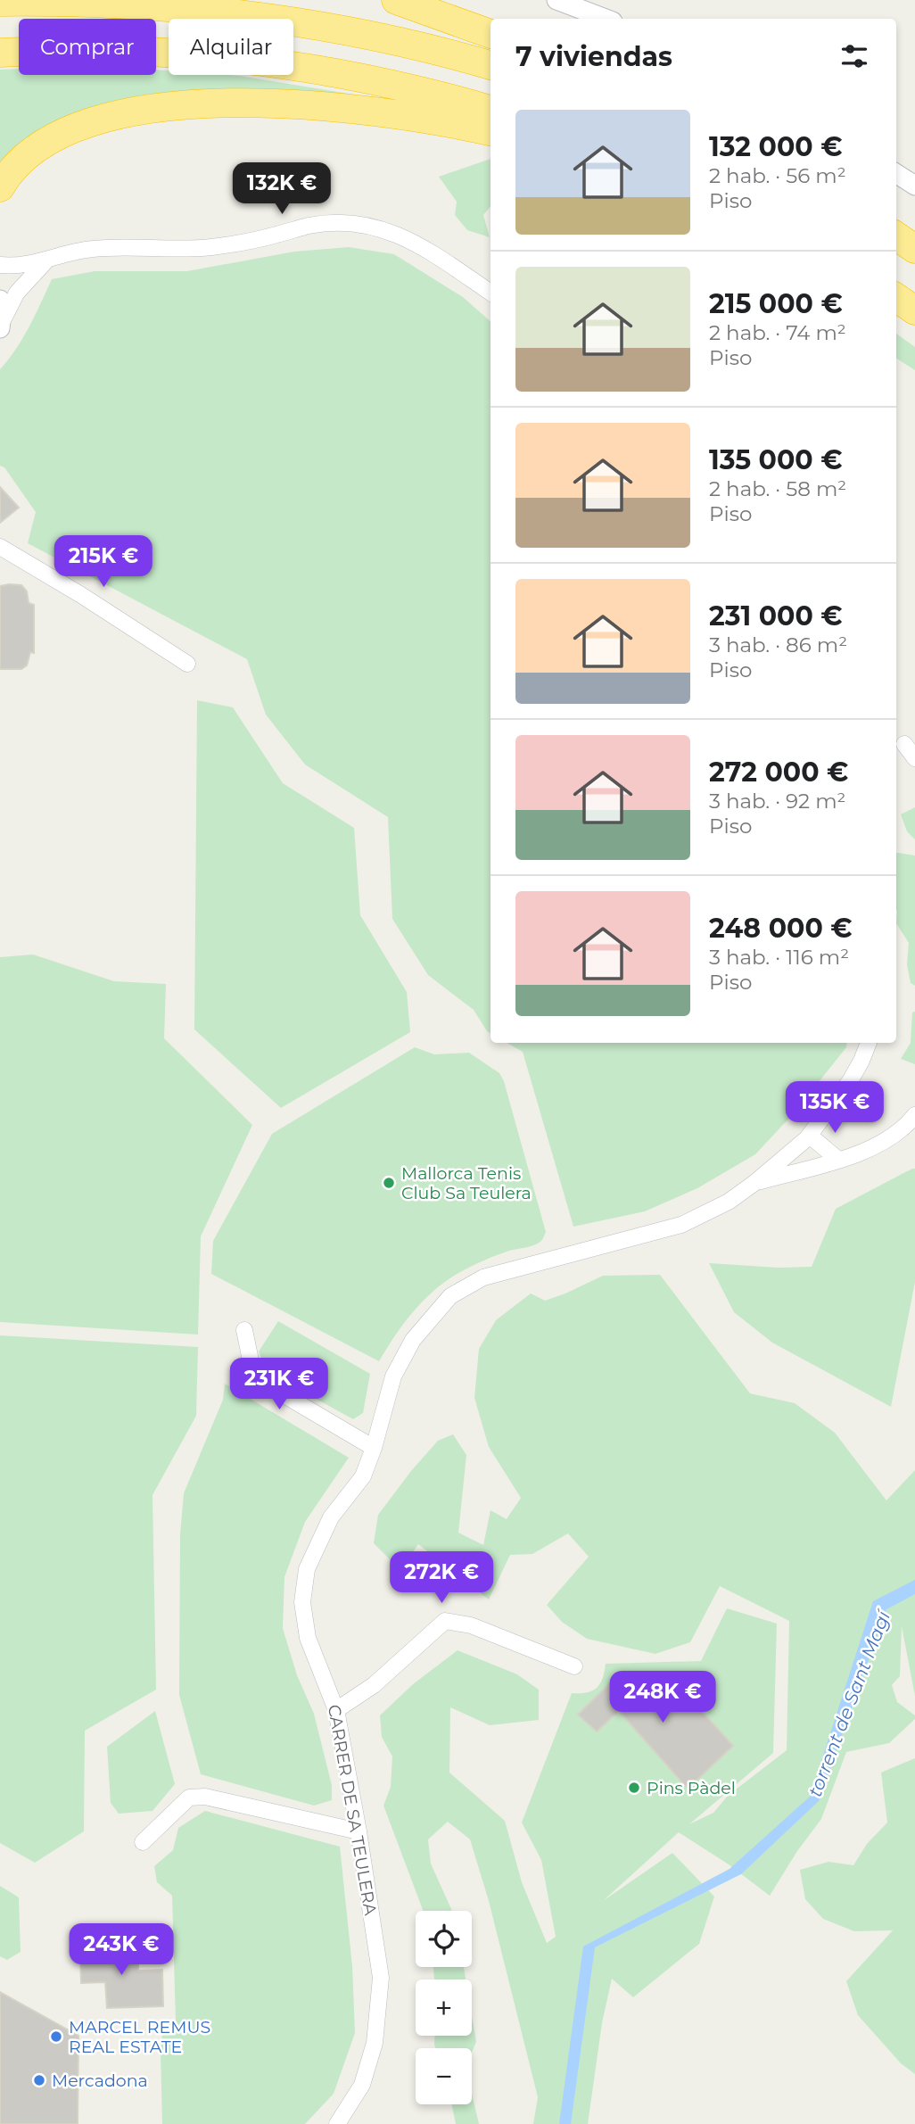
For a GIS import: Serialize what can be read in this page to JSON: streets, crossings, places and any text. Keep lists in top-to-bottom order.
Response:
{
  "streets": {
    "street": ["CARRER DE SA TEULERA"]
  },
  "water": ["torrent de Sant Magí"],
  "places": [
    "Mallorca Tenis Club Sa Teulera",
    "Pins Pàdel",
    "MARCEL REMUS REAL ESTATE",
    "Mercadona"
  ],
  "page": {
    "chip": ["Comprar", "Alquilar"],
    "heading": "7 viviendas",
    "list": [
      {
        "name": "132 000 €",
        "note": "2 hab. · 56 m² · Piso"
      },
      {
        "name": "215 000 €",
        "note": "2 hab. · 74 m² · Piso"
      },
      {
        "name": "135 000 €",
        "note": "2 hab. · 58 m² · Piso"
      },
      {
        "name": "231 000 €",
        "note": "3 hab. · 86 m² · Piso"
      },
      {
        "name": "272 000 €",
        "note": "3 hab. · 92 m² · Piso"
      },
      {
        "name": "248 000 €",
        "note": "3 hab. · 116 m² · Piso"
      }
    ],
    "price": [
      "132K €",
      "215K €",
      "135K €",
      "231K €",
      "272K €",
      "248K €",
      "243K €"
    ],
    "map_buttons": ["+", "−"]
  }
}
